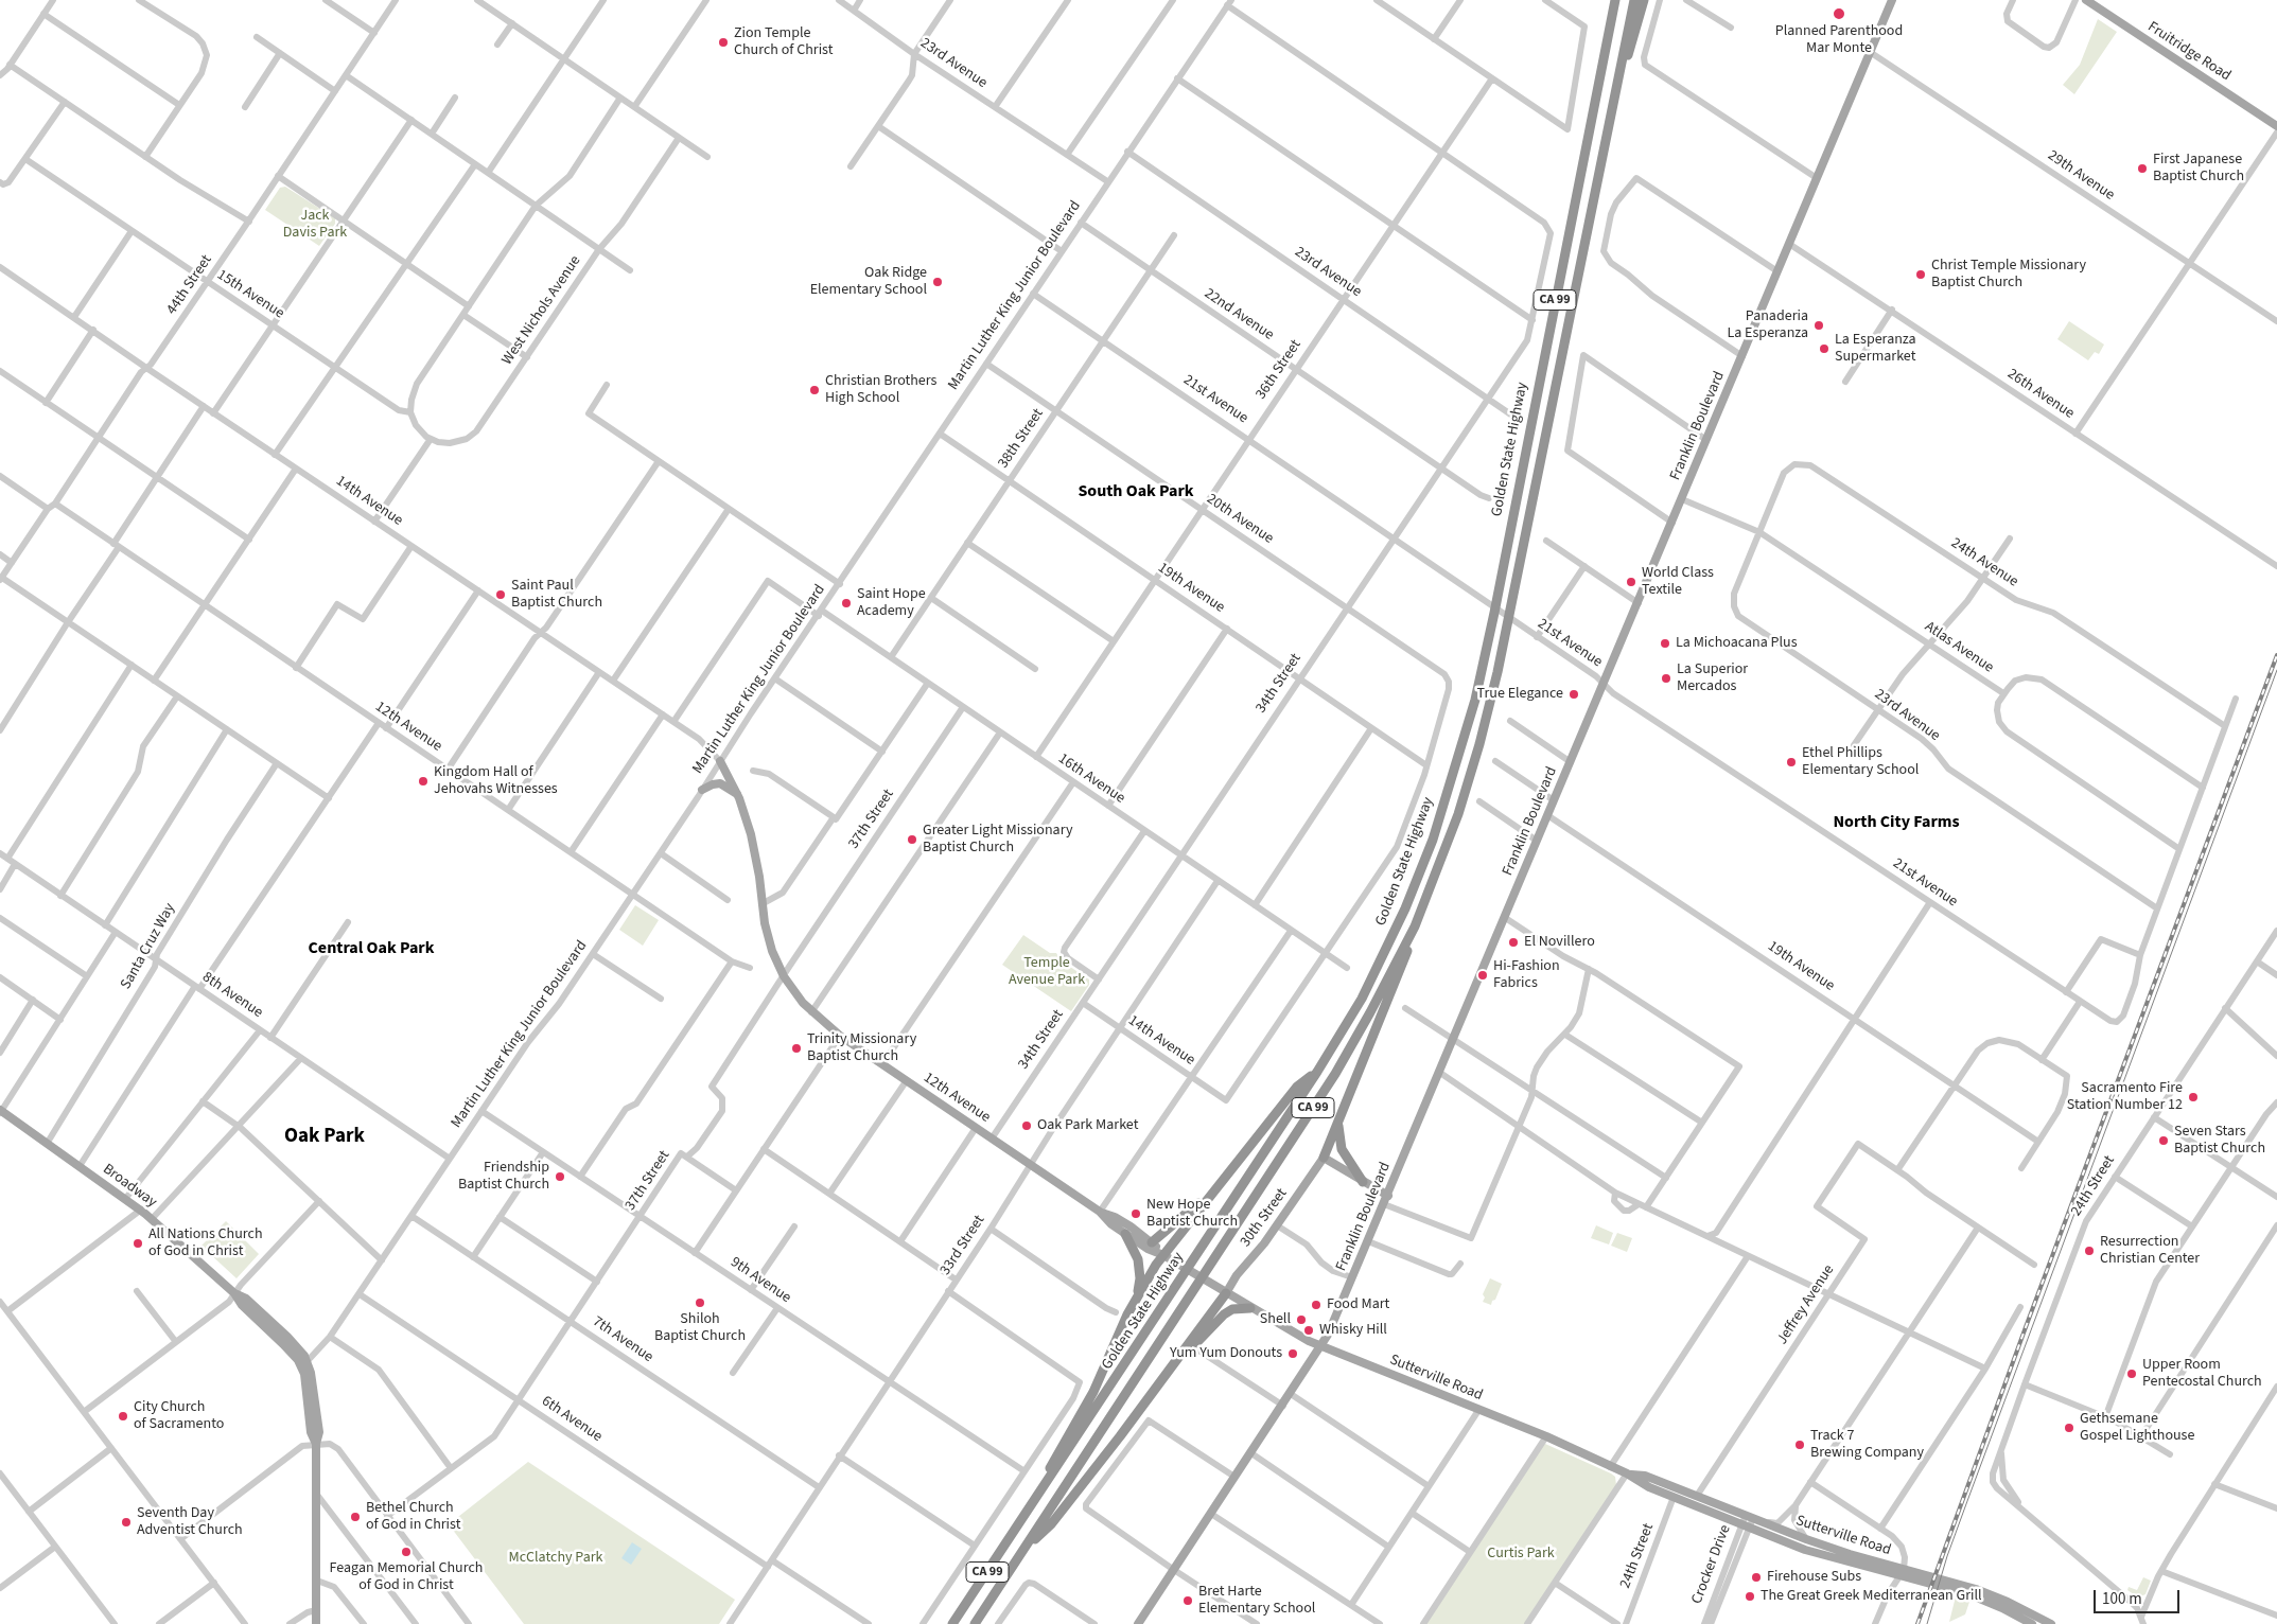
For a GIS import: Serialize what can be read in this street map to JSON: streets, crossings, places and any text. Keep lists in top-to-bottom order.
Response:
{
  "streets": {
    "highway": ["CA 99", "Golden State Highway"],
    "main road": [
      "Fruitridge Road",
      "Franklin Boulevard",
      "12th Avenue",
      "Broadway",
      "30th Street",
      "Sutterville Road"
    ],
    "street": [
      "23rd Avenue",
      "29th Avenue",
      "44th Street",
      "15th Avenue",
      "Martin Luther King Junior Boulevard",
      "West Nichols Avenue",
      "22nd Avenue",
      "36th Street",
      "26th Avenue",
      "21st Avenue",
      "38th Street",
      "14th Avenue",
      "20th Avenue",
      "24th Avenue",
      "19th Avenue",
      "Atlas Avenue",
      "34th Street",
      "16th Avenue",
      "37th Street",
      "Santa Cruz Way",
      "8th Avenue",
      "24th Street",
      "33rd Street",
      "9th Avenue",
      "Jeffrey Avenue",
      "7th Avenue",
      "6th Avenue",
      "Crocker Drive"
    ]
  },
  "crossings": [
    ["23rd Avenue", "Martin Luther King Junior Boulevard"],
    ["23rd Avenue", "36th Street"],
    ["23rd Avenue", "24th Avenue"],
    ["23rd Avenue", "Atlas Avenue"],
    ["23rd Avenue", "34th Street"],
    ["29th Avenue", "Franklin Boulevard"],
    ["44th Street", "15th Avenue"],
    ["44th Street", "14th Avenue"],
    ["44th Street", "12th Avenue"],
    ["Martin Luther King Junior Boulevard", "22nd Avenue"],
    ["Martin Luther King Junior Boulevard", "21st Avenue"],
    ["Martin Luther King Junior Boulevard", "14th Avenue"],
    ["Martin Luther King Junior Boulevard", "20th Avenue"],
    ["Martin Luther King Junior Boulevard", "19th Avenue"],
    ["Martin Luther King Junior Boulevard", "12th Avenue"],
    ["Martin Luther King Junior Boulevard", "16th Avenue"],
    ["Martin Luther King Junior Boulevard", "8th Avenue"],
    ["Martin Luther King Junior Boulevard", "Broadway"],
    ["Martin Luther King Junior Boulevard", "9th Avenue"],
    ["Martin Luther King Junior Boulevard", "7th Avenue"],
    ["Martin Luther King Junior Boulevard", "6th Avenue"],
    ["22nd Avenue", "36th Street"],
    ["22nd Avenue", "38th Street"],
    ["22nd Avenue", "34th Street"],
    ["36th Street", "21st Avenue"],
    ["36th Street", "20th Avenue"],
    ["36th Street", "19th Avenue"],
    ["36th Street", "34th Street"],
    ["36th Street", "16th Avenue"],
    ["26th Avenue", "Franklin Boulevard"],
    ["21st Avenue", "Franklin Boulevard"],
    ["21st Avenue", "38th Street"],
    ["21st Avenue", "34th Street"],
    ["Franklin Boulevard", "19th Avenue"],
    ["Franklin Boulevard", "Atlas Avenue"],
    ["Franklin Boulevard", "12th Avenue"],
    ["Franklin Boulevard", "Sutterville Road"],
    ["38th Street", "20th Avenue"],
    ["38th Street", "19th Avenue"],
    ["38th Street", "16th Avenue"],
    ["14th Avenue", "34th Street"],
    ["14th Avenue", "12th Avenue"],
    ["14th Avenue", "16th Avenue"],
    ["14th Avenue", "33rd Street"],
    ["20th Avenue", "19th Avenue"],
    ["20th Avenue", "34th Street"],
    ["24th Avenue", "Atlas Avenue"],
    ["19th Avenue", "34th Street"],
    ["34th Street", "12th Avenue"],
    ["34th Street", "16th Avenue"],
    ["12th Avenue", "37th Street"],
    ["12th Avenue", "30th Street"],
    ["12th Avenue", "33rd Street"],
    ["12th Avenue", "Sutterville Road"],
    ["16th Avenue", "37th Street"],
    ["16th Avenue", "33rd Street"],
    ["37th Street", "9th Avenue"],
    ["37th Street", "7th Avenue"],
    ["37th Street", "6th Avenue"],
    ["Santa Cruz Way", "8th Avenue"],
    ["Santa Cruz Way", "Broadway"],
    ["24th Street", "Sutterville Road"],
    ["33rd Street", "9th Avenue"],
    ["33rd Street", "7th Avenue"],
    ["33rd Street", "6th Avenue"],
    ["Jeffrey Avenue", "Sutterville Road"],
    ["Sutterville Road", "Crocker Drive"]
  ],
  "districts": [
    "South Oak Park",
    "North City Farms",
    "Central Oak Park",
    "Oak Park"
  ],
  "parks": [
    "Jack Davis Park",
    "Temple Avenue Park",
    "Curtis Park",
    "McClatchy Park"
  ],
  "places": [
    "Planned Parenthood Mar Monte",
    "Zion Temple Church of Christ",
    "First Japanese Baptist Church",
    "Christ Temple Missionary Baptist Church",
    "Oak Ridge Elementary School",
    "Panaderia La Esperanza",
    "La Esperanza Supermarket",
    "Christian Brothers High School",
    "World Class Textile",
    "Saint Paul Baptist Church",
    "Saint Hope Academy",
    "La Michoacana Plus",
    "La Superior Mercados",
    "True Elegance",
    "Ethel Phillips Elementary School",
    "Kingdom Hall of Jehovahs Witnesses",
    "Greater Light Missionary Baptist Church",
    "El Novillero",
    "Hi-Fashion Fabrics",
    "Trinity Missionary Baptist Church",
    "Sacramento Fire Station Number 12",
    "Oak Park Market",
    "Seven Stars Baptist Church",
    "Friendship Baptist Church",
    "New Hope Baptist Church",
    "All Nations Church of God in Christ",
    "Resurrection Christian Center",
    "Shiloh Baptist Church",
    "Food Mart",
    "Shell",
    "Whisky Hill",
    "Yum Yum Donouts",
    "Upper Room Pentecostal Church",
    "City Church of Sacramento",
    "Gethsemane Gospel Lighthouse",
    "Track 7 Brewing Company",
    "Bethel Church of God in Christ",
    "Seventh Day Adventist Church",
    "Feagan Memorial Church of God in Christ",
    "Firehouse Subs",
    "The Great Greek Mediterranean Grill",
    "Bret Harte Elementary School"
  ],
  "scale_bar": "100 m"
}
